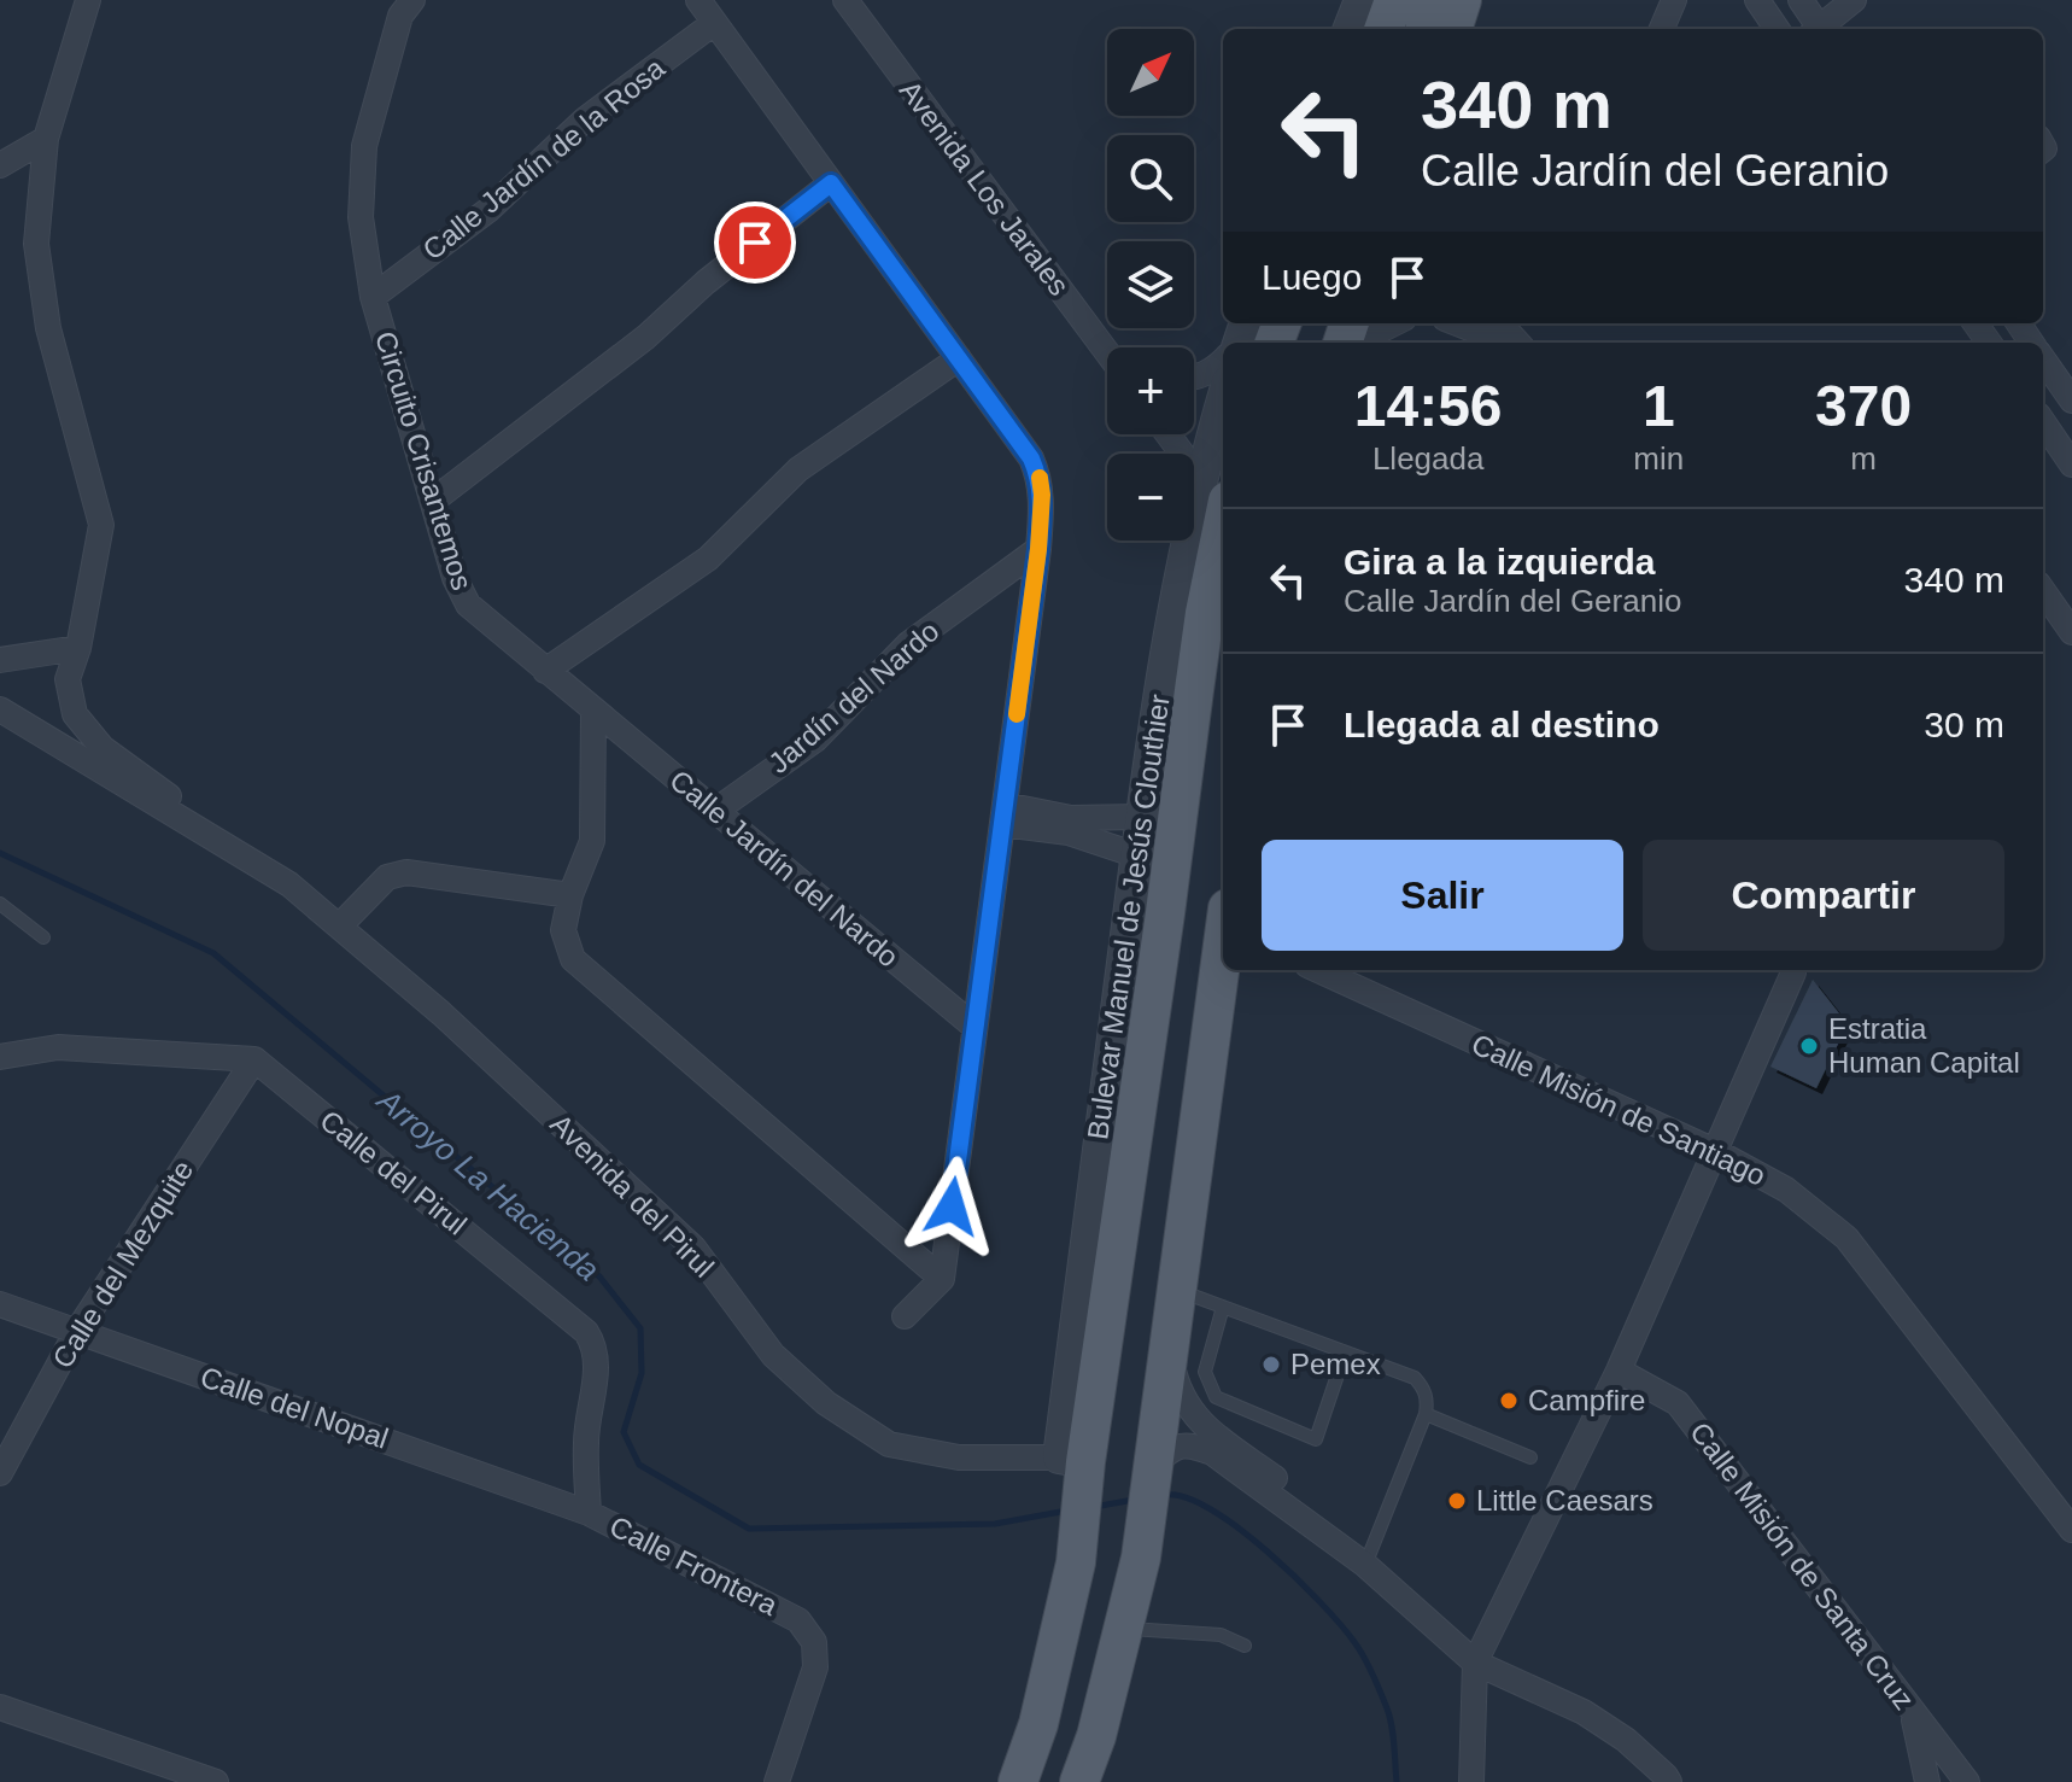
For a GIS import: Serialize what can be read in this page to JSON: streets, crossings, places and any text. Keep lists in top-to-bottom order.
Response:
{
  "streets": {
    "street": [
      "Calle Jardín de la Rosa",
      "Avenida Los Jarales",
      "Circuito Crisantemos",
      "Jardín del Nardo",
      "Calle Jardín del Nardo",
      "Bulevar Manuel de Jesús Clouthier",
      "Calle Misión de Santiago",
      "Calle del Pirul",
      "Avenida del Pirul",
      "Calle del Mezquite",
      "Calle del Nopal",
      "Calle Frontera",
      "Calle Misión de Santa Cruz"
    ]
  },
  "crossings": [
    ["Calle Jardín de la Rosa", "Circuito Crisantemos"],
    ["Circuito Crisantemos", "Calle Jardín del Nardo"],
    ["Jardín del Nardo", "Calle Jardín del Nardo"],
    ["Bulevar Manuel de Jesús Clouthier", "Avenida del Pirul"],
    ["Calle del Pirul", "Calle del Mezquite"],
    ["Calle del Pirul", "Calle del Nopal"],
    ["Calle del Pirul", "Calle Frontera"],
    ["Calle del Mezquite", "Calle del Nopal"],
    ["Calle del Nopal", "Calle Frontera"]
  ],
  "water": ["Arroyo La Hacienda"],
  "places": [
    "Estratia Human Capital",
    "Pemex",
    "Campfire",
    "Little Caesars"
  ],
  "north": "top right",
  "page": {
    "map_buttons": ["+", "−"],
    "turn": ["340 m", "Calle Jardín del Geranio"],
    "then": "Luego",
    "eta": [
      "14:56",
      "Llegada",
      "1",
      "min",
      "370",
      "m"
    ],
    "list": [
      {
        "name": "Gira a la izquierda",
        "note": "Calle Jardín del Geranio",
        "value": "340 m"
      },
      {
        "name": "Llegada al destino",
        "value": "30 m"
      }
    ],
    "buttons": ["Salir", "Compartir"]
  }
}
